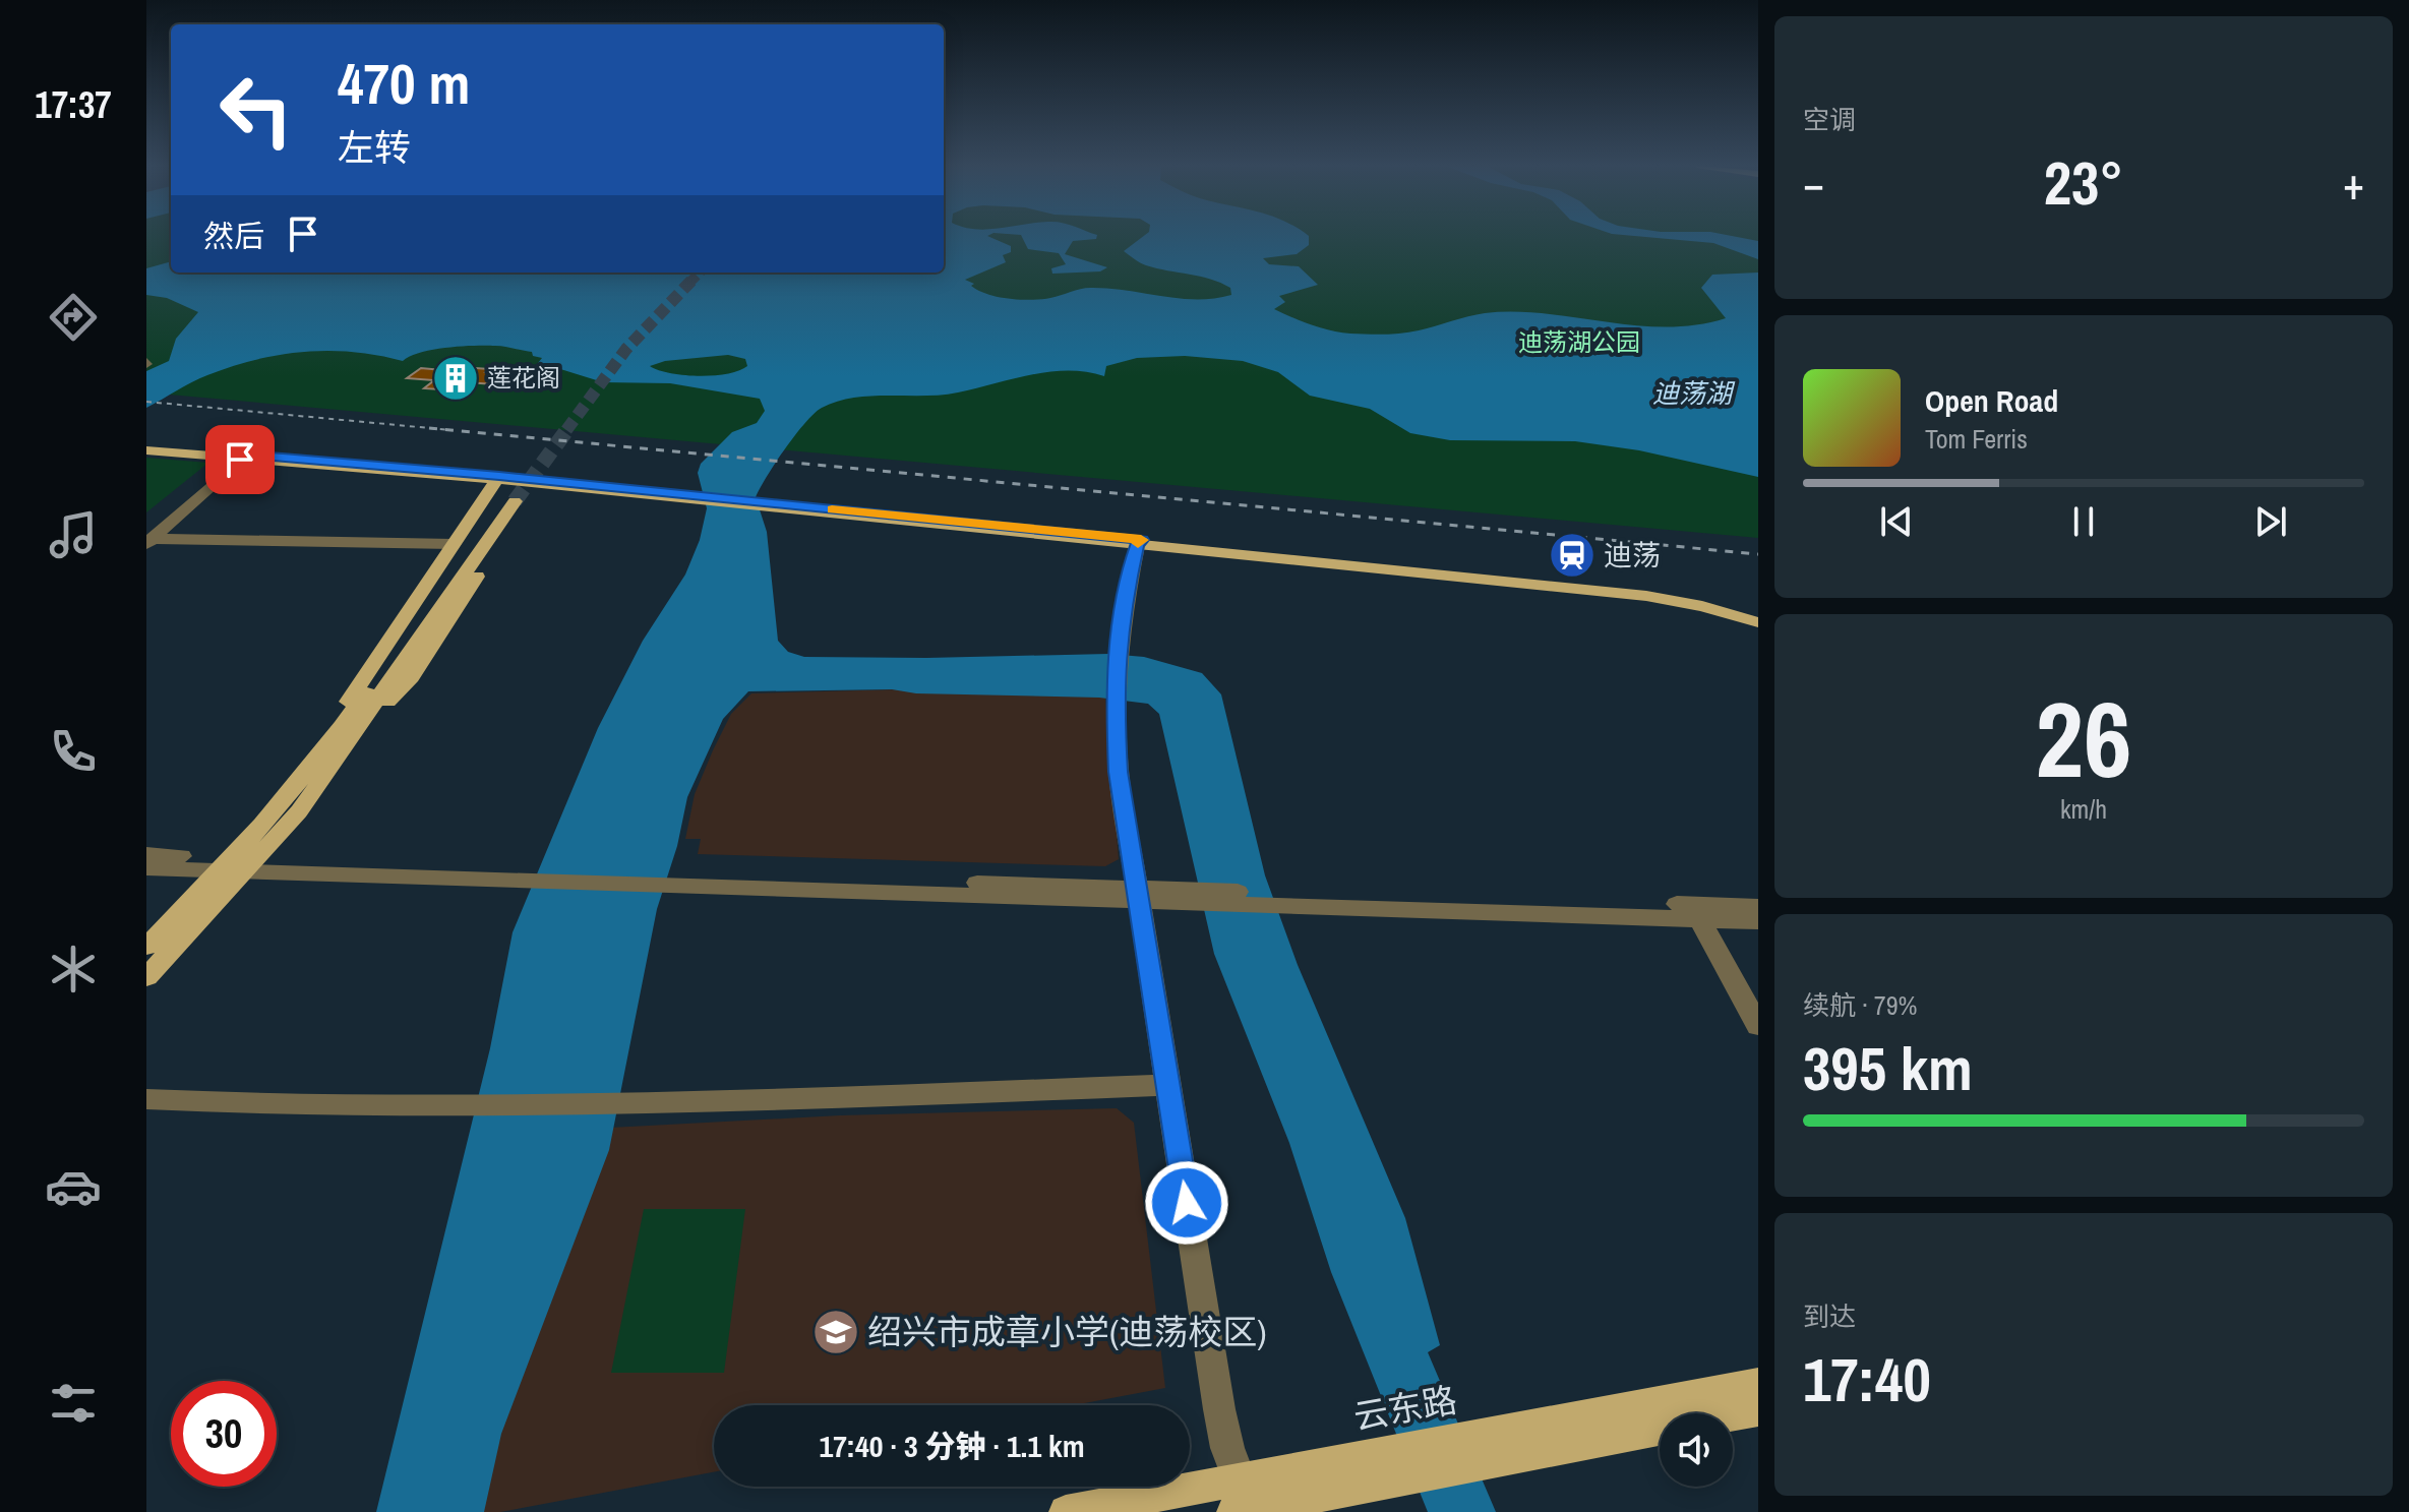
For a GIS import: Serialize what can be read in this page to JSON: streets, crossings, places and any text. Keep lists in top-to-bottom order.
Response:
{
  "streets": {
    "main road": ["云东路"]
  },
  "water": ["迪荡湖"],
  "parks": ["迪荡湖公园"],
  "places": {
    "building": ["莲花阁"],
    "station": ["迪荡"],
    "school or university": ["绍兴市成章小学(迪荡校区)"]
  },
  "page": {
    "tabs": "17:37",
    "tile": [
      "空调",
      ["26", "km/h"],
      ["续航 · 79%", "395 km"],
      ["到达", "17:40"]
    ],
    "turn": ["470 m", "左转"],
    "heat": ["−", "23°", "+"],
    "then": "然后",
    "song": ["Open Road", "Tom Ferris"],
    "limit": "30",
    "trip": "17:40 · 3 分钟 · 1.1 km"
  }
}
